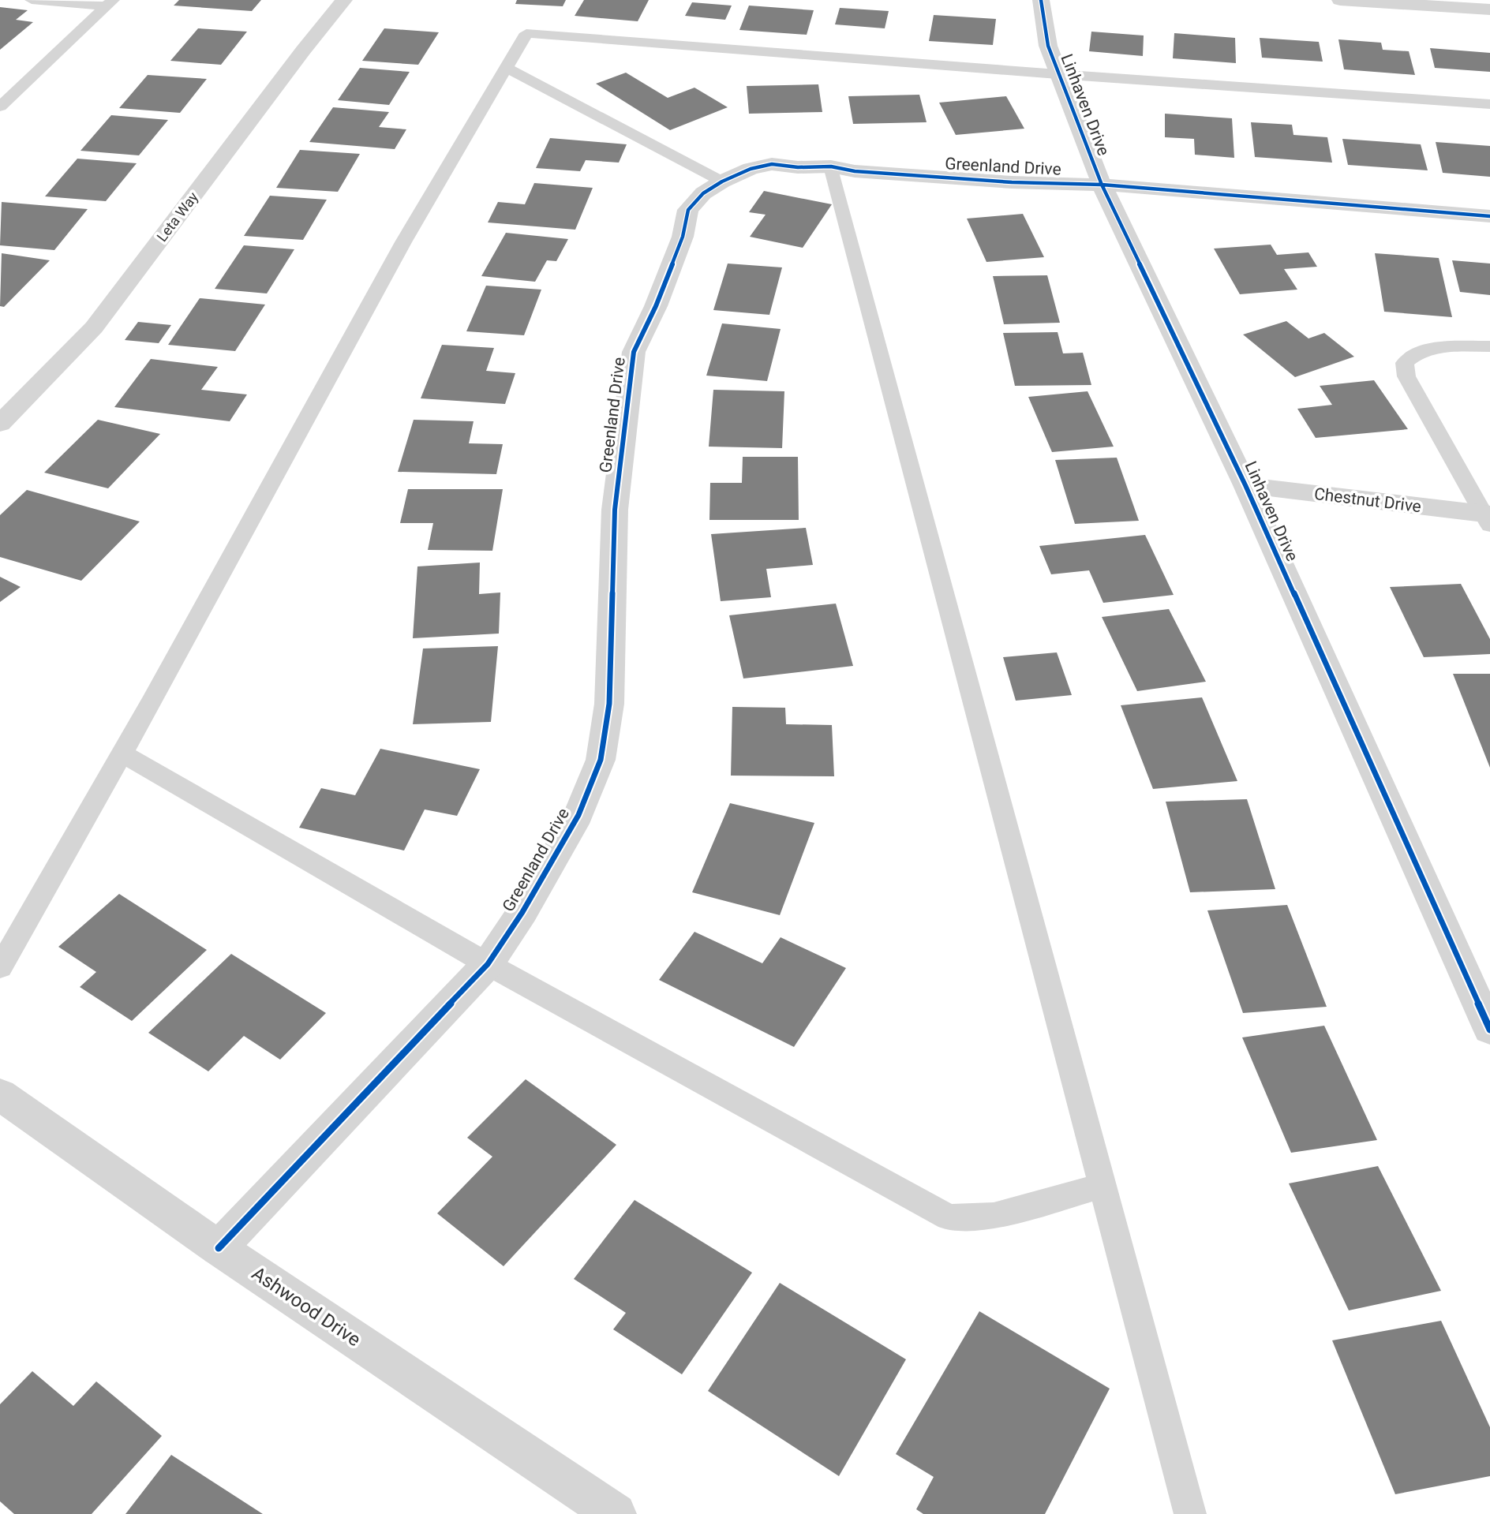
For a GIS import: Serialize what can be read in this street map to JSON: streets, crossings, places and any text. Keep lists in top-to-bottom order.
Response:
{
  "streets": {
    "street": [
      "Linhaven Drive",
      "Greenland Drive",
      "Leta Way",
      "Chestnut Drive",
      "Ashwood Drive"
    ]
  },
  "crossings": [
    ["Linhaven Drive", "Greenland Drive"],
    ["Linhaven Drive", "Chestnut Drive"],
    ["Greenland Drive", "Ashwood Drive"]
  ]
}
